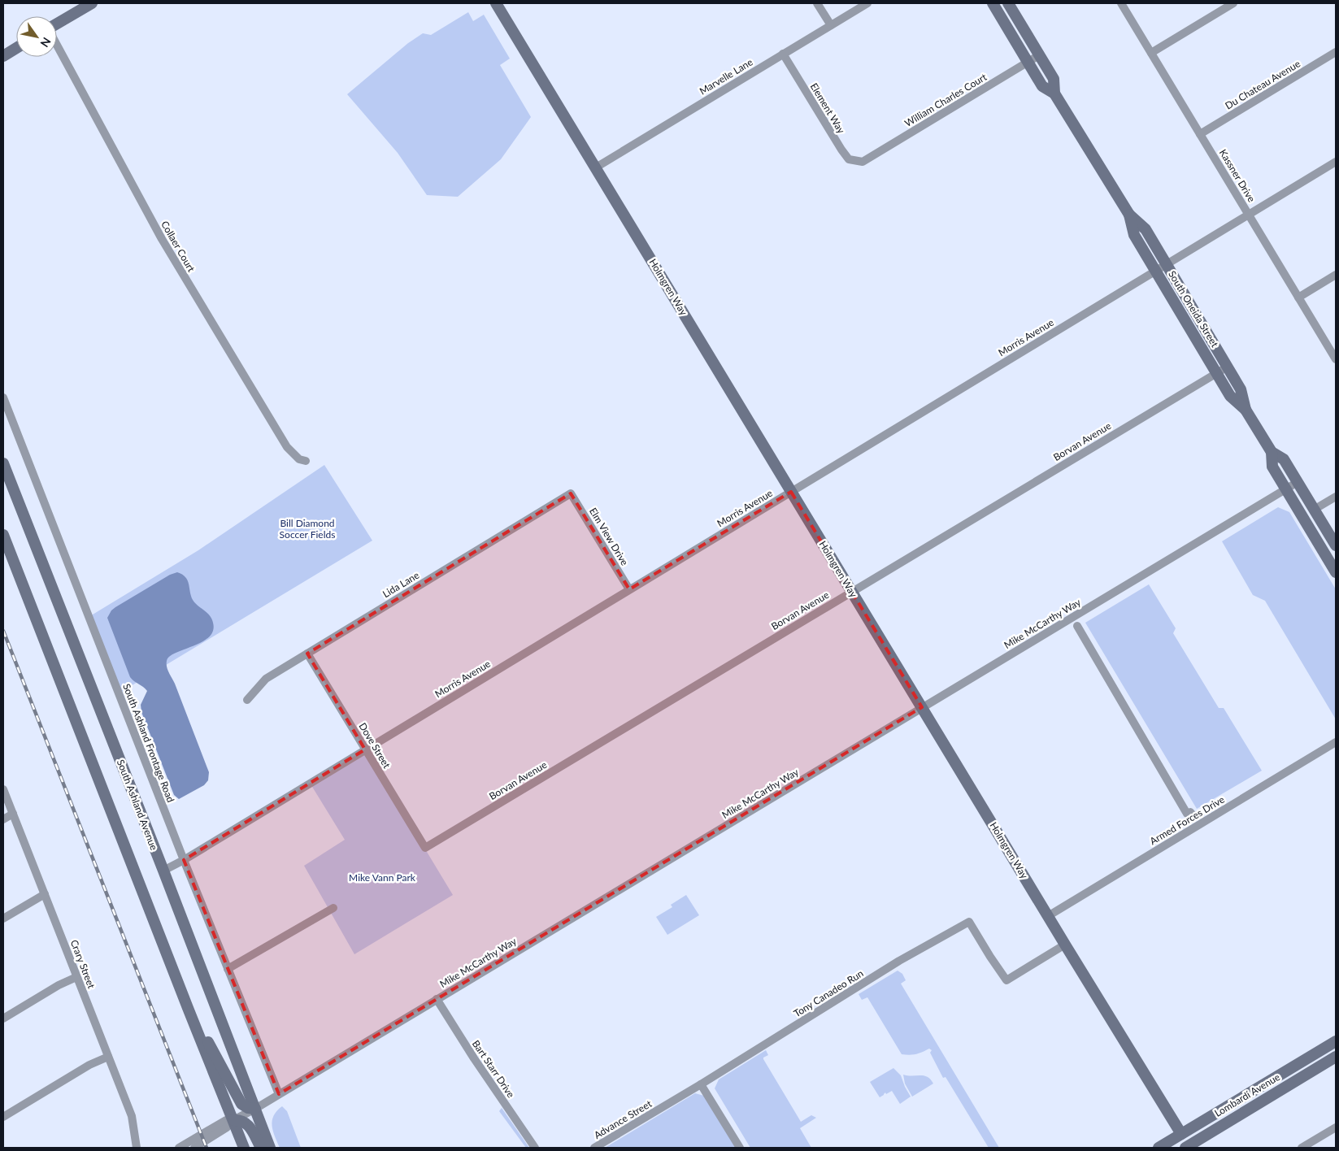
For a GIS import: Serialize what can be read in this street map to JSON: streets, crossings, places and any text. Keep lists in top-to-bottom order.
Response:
{
  "streets": {
    "street": [
      "Marvelle Lane",
      "Du Chateau Avenue",
      "William Charles Court",
      "Element Way",
      "Kassner Drive",
      "Collaer Court",
      "Holmgren Way",
      "South Oneida Street",
      "Morris Avenue",
      "Borvan Avenue",
      "Elm View Drive",
      "Lida Lane",
      "Mike McCarthy Way",
      "South Ashland Frontage Road",
      "Dove Street",
      "South Ashland Avenue",
      "Armed Forces Drive",
      "Crary Street",
      "Tony Canadeo Run",
      "Bart Starr Drive",
      "Lombardi Avenue",
      "Advance Street"
    ]
  },
  "crossings": [
    ["Marvelle Lane", "Element Way"],
    ["Marvelle Lane", "Holmgren Way"],
    ["Du Chateau Avenue", "Kassner Drive"],
    ["William Charles Court", "Element Way"],
    ["William Charles Court", "South Oneida Street"],
    ["Kassner Drive", "Morris Avenue"],
    ["Holmgren Way", "Morris Avenue"],
    ["Holmgren Way", "Borvan Avenue"],
    ["Holmgren Way", "Mike McCarthy Way"],
    ["Holmgren Way", "Armed Forces Drive"],
    ["Holmgren Way", "Tony Canadeo Run"],
    ["Holmgren Way", "Lombardi Avenue"],
    ["South Oneida Street", "Morris Avenue"],
    ["South Oneida Street", "Borvan Avenue"],
    ["South Oneida Street", "Mike McCarthy Way"],
    ["Morris Avenue", "Elm View Drive"],
    ["Morris Avenue", "South Ashland Frontage Road"],
    ["Morris Avenue", "Dove Street"],
    ["Morris Avenue", "South Ashland Avenue"],
    ["Borvan Avenue", "Dove Street"],
    ["Elm View Drive", "Lida Lane"],
    ["Lida Lane", "Dove Street"],
    ["Mike McCarthy Way", "South Ashland Frontage Road"],
    ["Mike McCarthy Way", "South Ashland Avenue"],
    ["Mike McCarthy Way", "Bart Starr Drive"],
    ["Tony Canadeo Run", "Advance Street"]
  ],
  "parks": ["Bill Diamond Soccer Fields", "Mike Vann Park"],
  "north": "bottom right"
}
